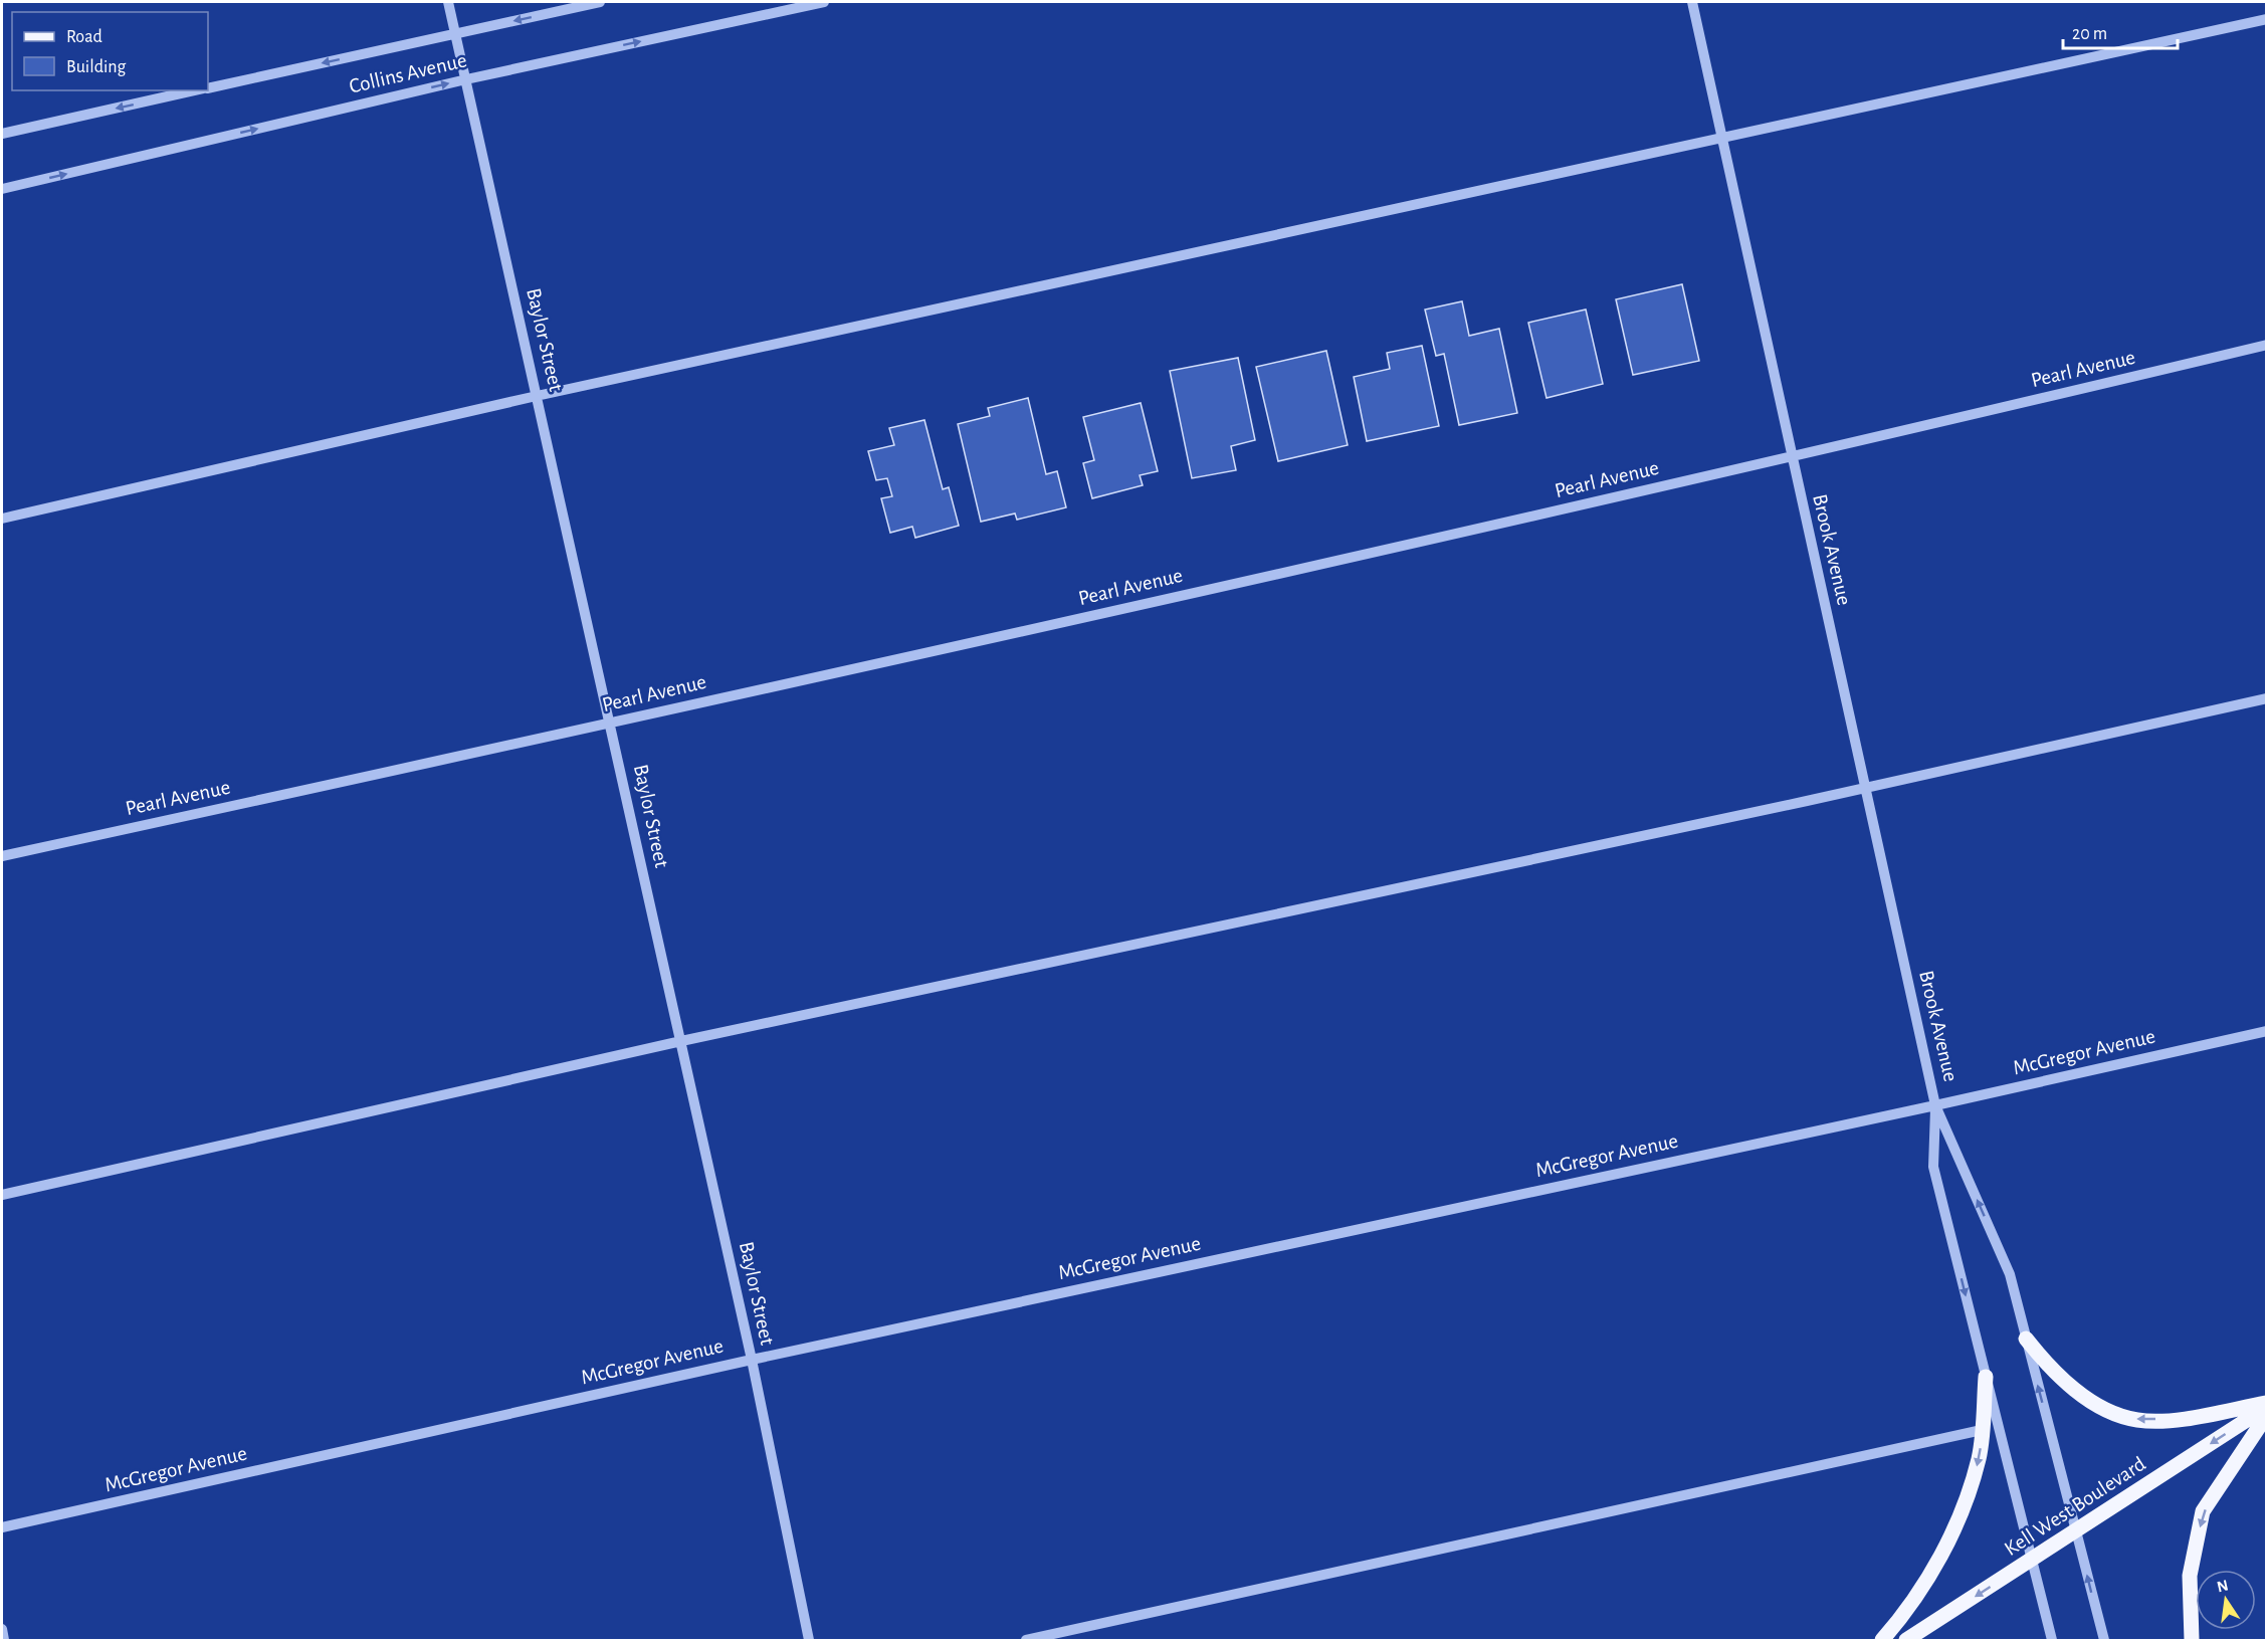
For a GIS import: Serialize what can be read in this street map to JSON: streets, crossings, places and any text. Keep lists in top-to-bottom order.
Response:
{
  "streets": {
    "main road": ["Kell West Boulevard"],
    "street": [
      "Collins Avenue",
      "Baylor Street",
      "Pearl Avenue",
      "Brook Avenue",
      "McGregor Avenue"
    ]
  },
  "crossings": [
    ["Collins Avenue", "Baylor Street"],
    ["Baylor Street", "Pearl Avenue"],
    ["Baylor Street", "McGregor Avenue"],
    ["Pearl Avenue", "Brook Avenue"],
    ["Brook Avenue", "McGregor Avenue"],
    ["Brook Avenue", "Kell West Boulevard"]
  ],
  "one_way": ["Kell West Boulevard"],
  "legend": ["Road", "Building"],
  "scale_bar": "20 m",
  "north": "top"
}
